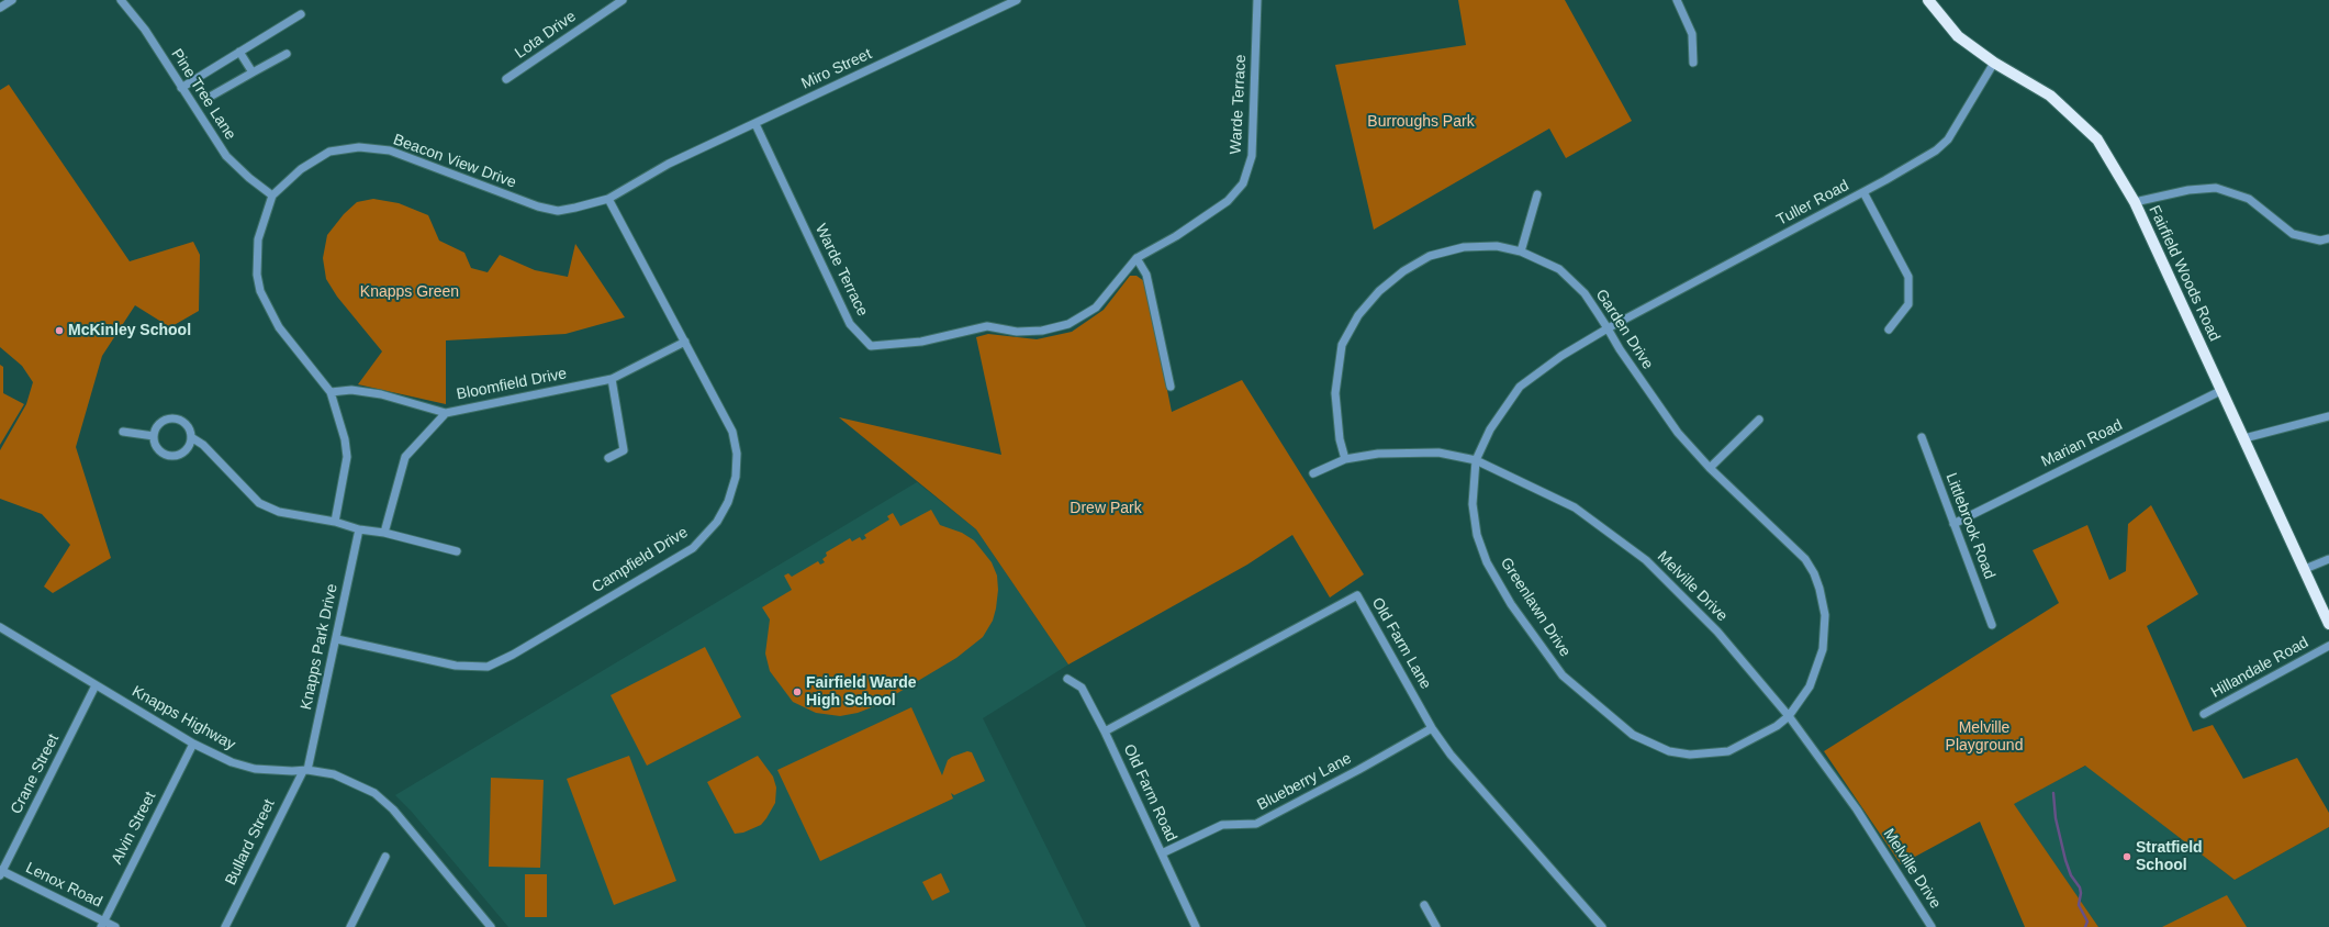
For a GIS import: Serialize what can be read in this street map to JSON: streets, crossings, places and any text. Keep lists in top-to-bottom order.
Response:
{
  "streets": {
    "main road": ["Fairfield Woods Road"],
    "street": [
      "Lota Drive",
      "Miro Street",
      "Pine Tree Lane",
      "Warde Terrace",
      "Beacon View Drive",
      "Tuller Road",
      "Garden Drive",
      "Bloomfield Drive",
      "Marian Road",
      "Littlebrook Road",
      "Campfield Drive",
      "Melville Drive",
      "Greenlawn Drive",
      "Old Farm Lane",
      "Knapps Park Drive",
      "Hillandale Road",
      "Knapps Highway",
      "Crane Street",
      "Blueberry Lane",
      "Old Farm Road",
      "Alvin Street",
      "Bullard Street",
      "Lenox Road"
    ]
  },
  "crossings": [
    ["Miro Street", "Warde Terrace"],
    ["Miro Street", "Beacon View Drive"],
    ["Pine Tree Lane", "Beacon View Drive"],
    ["Beacon View Drive", "Campfield Drive"],
    ["Tuller Road", "Fairfield Woods Road"],
    ["Tuller Road", "Garden Drive"],
    ["Tuller Road", "Greenlawn Drive"],
    ["Fairfield Woods Road", "Marian Road"],
    ["Garden Drive", "Melville Drive"],
    ["Garden Drive", "Greenlawn Drive"],
    ["Bloomfield Drive", "Campfield Drive"],
    ["Marian Road", "Littlebrook Road"],
    ["Campfield Drive", "Knapps Park Drive"],
    ["Melville Drive", "Greenlawn Drive"],
    ["Old Farm Lane", "Blueberry Lane"],
    ["Old Farm Lane", "Old Farm Road"],
    ["Knapps Park Drive", "Knapps Highway"],
    ["Knapps Park Drive", "Bullard Street"],
    ["Knapps Highway", "Crane Street"],
    ["Knapps Highway", "Alvin Street"],
    ["Knapps Highway", "Bullard Street"],
    ["Crane Street", "Lenox Road"],
    ["Blueberry Lane", "Old Farm Road"],
    ["Alvin Street", "Lenox Road"]
  ],
  "parks": [
    "Burroughs Park",
    "Knapps Green",
    "Drew Park",
    "Melville Playground"
  ],
  "places": ["McKinley School", "Fairfield Warde High School", "Stratfield School"]
}
